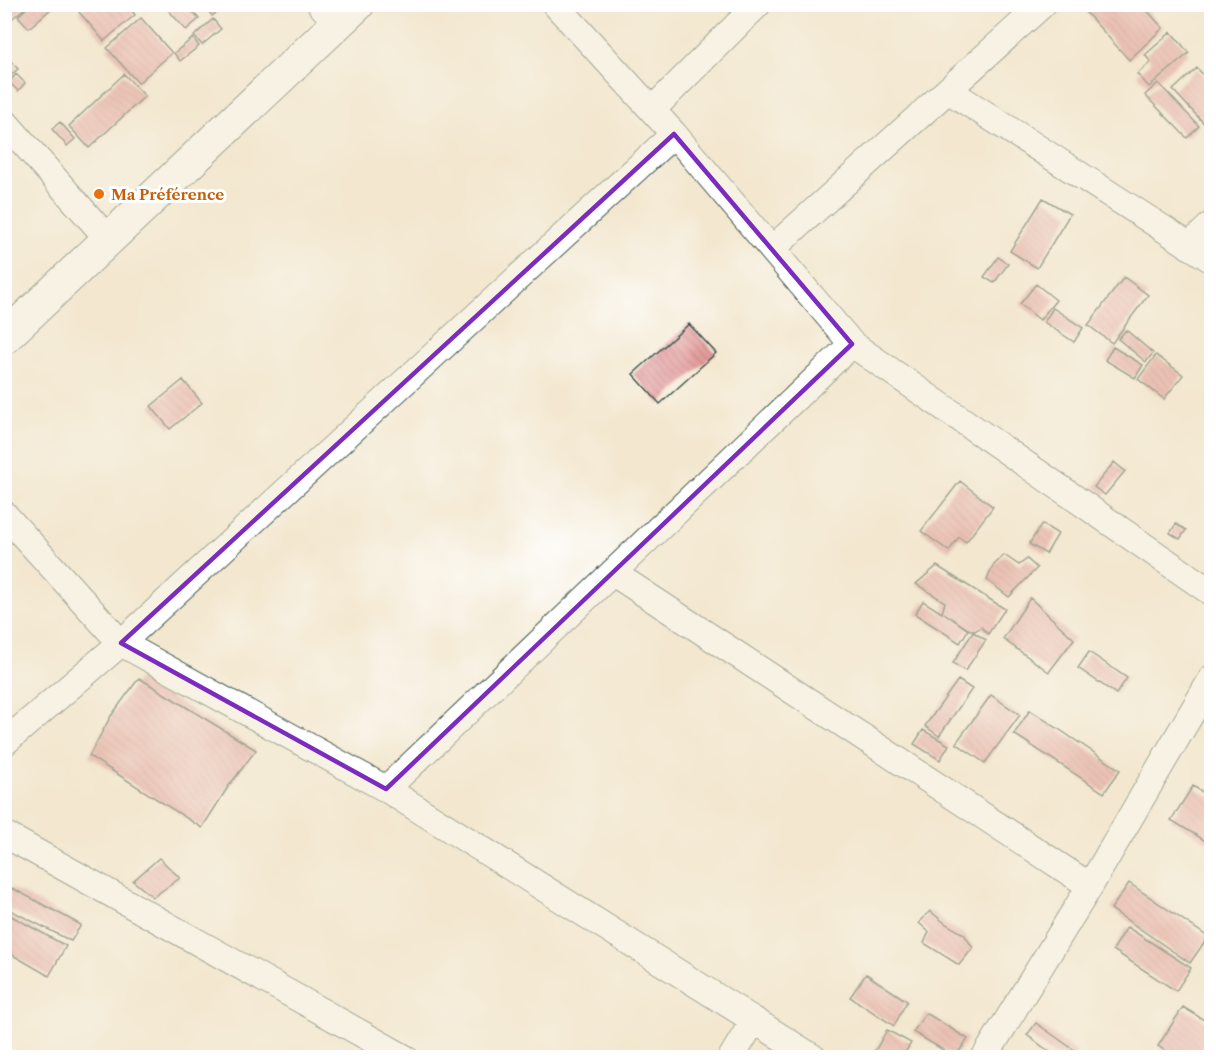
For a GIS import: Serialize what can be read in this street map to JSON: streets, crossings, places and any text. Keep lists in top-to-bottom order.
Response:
{
  "places": ["Ma Préférence"]
}
